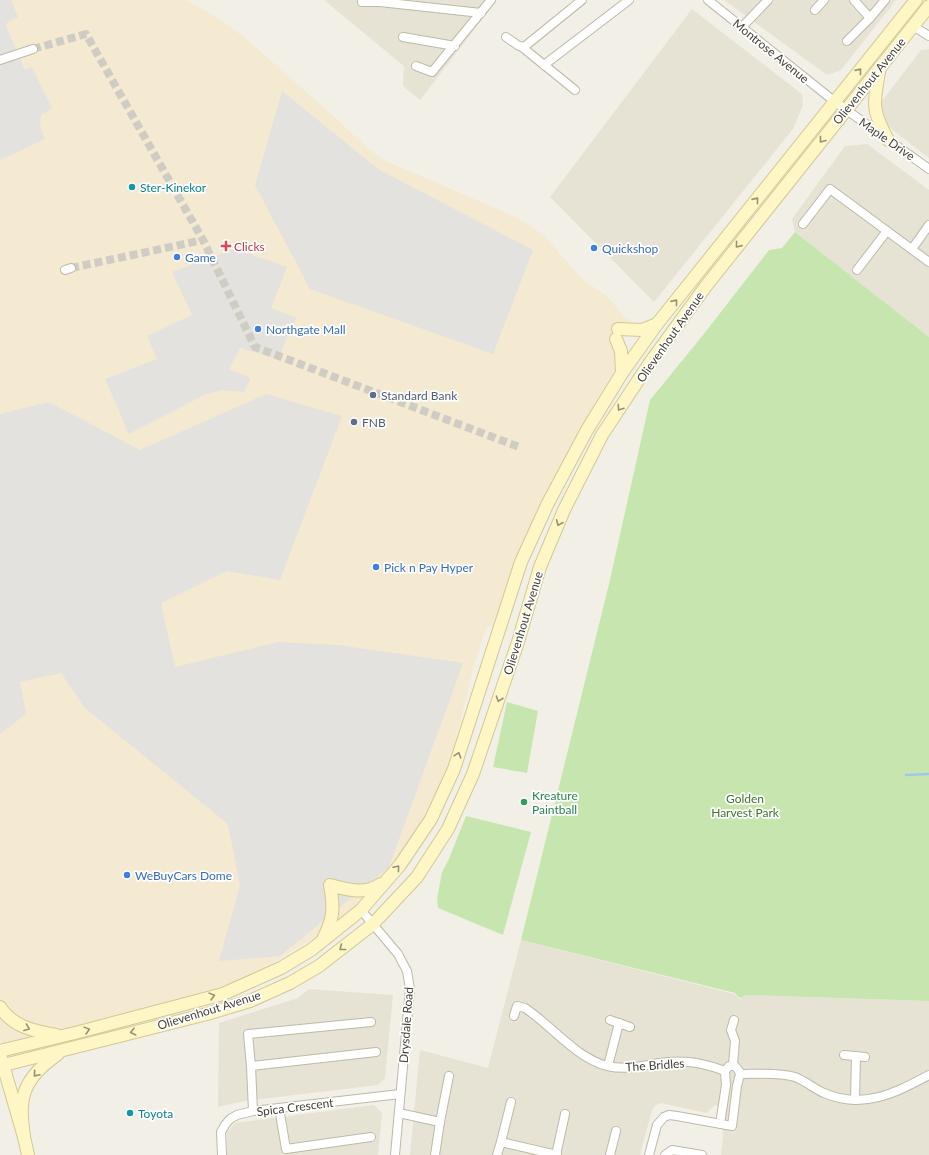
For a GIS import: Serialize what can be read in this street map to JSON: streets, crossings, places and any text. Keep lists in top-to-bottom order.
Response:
{
  "streets": {
    "street": [
      "Montrose Avenue",
      "Olievenhout Avenue",
      "Maple Drive",
      "Drysdale Road",
      "The Bridles",
      "Spica Crescent"
    ]
  },
  "crossings": [
    ["Montrose Avenue", "Olievenhout Avenue"],
    ["Montrose Avenue", "Maple Drive"],
    ["Olievenhout Avenue", "Maple Drive"],
    ["Olievenhout Avenue", "Drysdale Road"],
    ["Drysdale Road", "Spica Crescent"]
  ],
  "parks": ["Golden Harvest Park"],
  "places": {
    "other": [
      "Ster-Kinekor",
      "Quickshop",
      "Game",
      "Northgate Mall",
      "Standard Bank",
      "FNB",
      "Pick n Pay Hyper",
      "Kreature Paintball",
      "WeBuyCars Dome",
      "Toyota"
    ],
    "health": ["Clicks"]
  }
}
